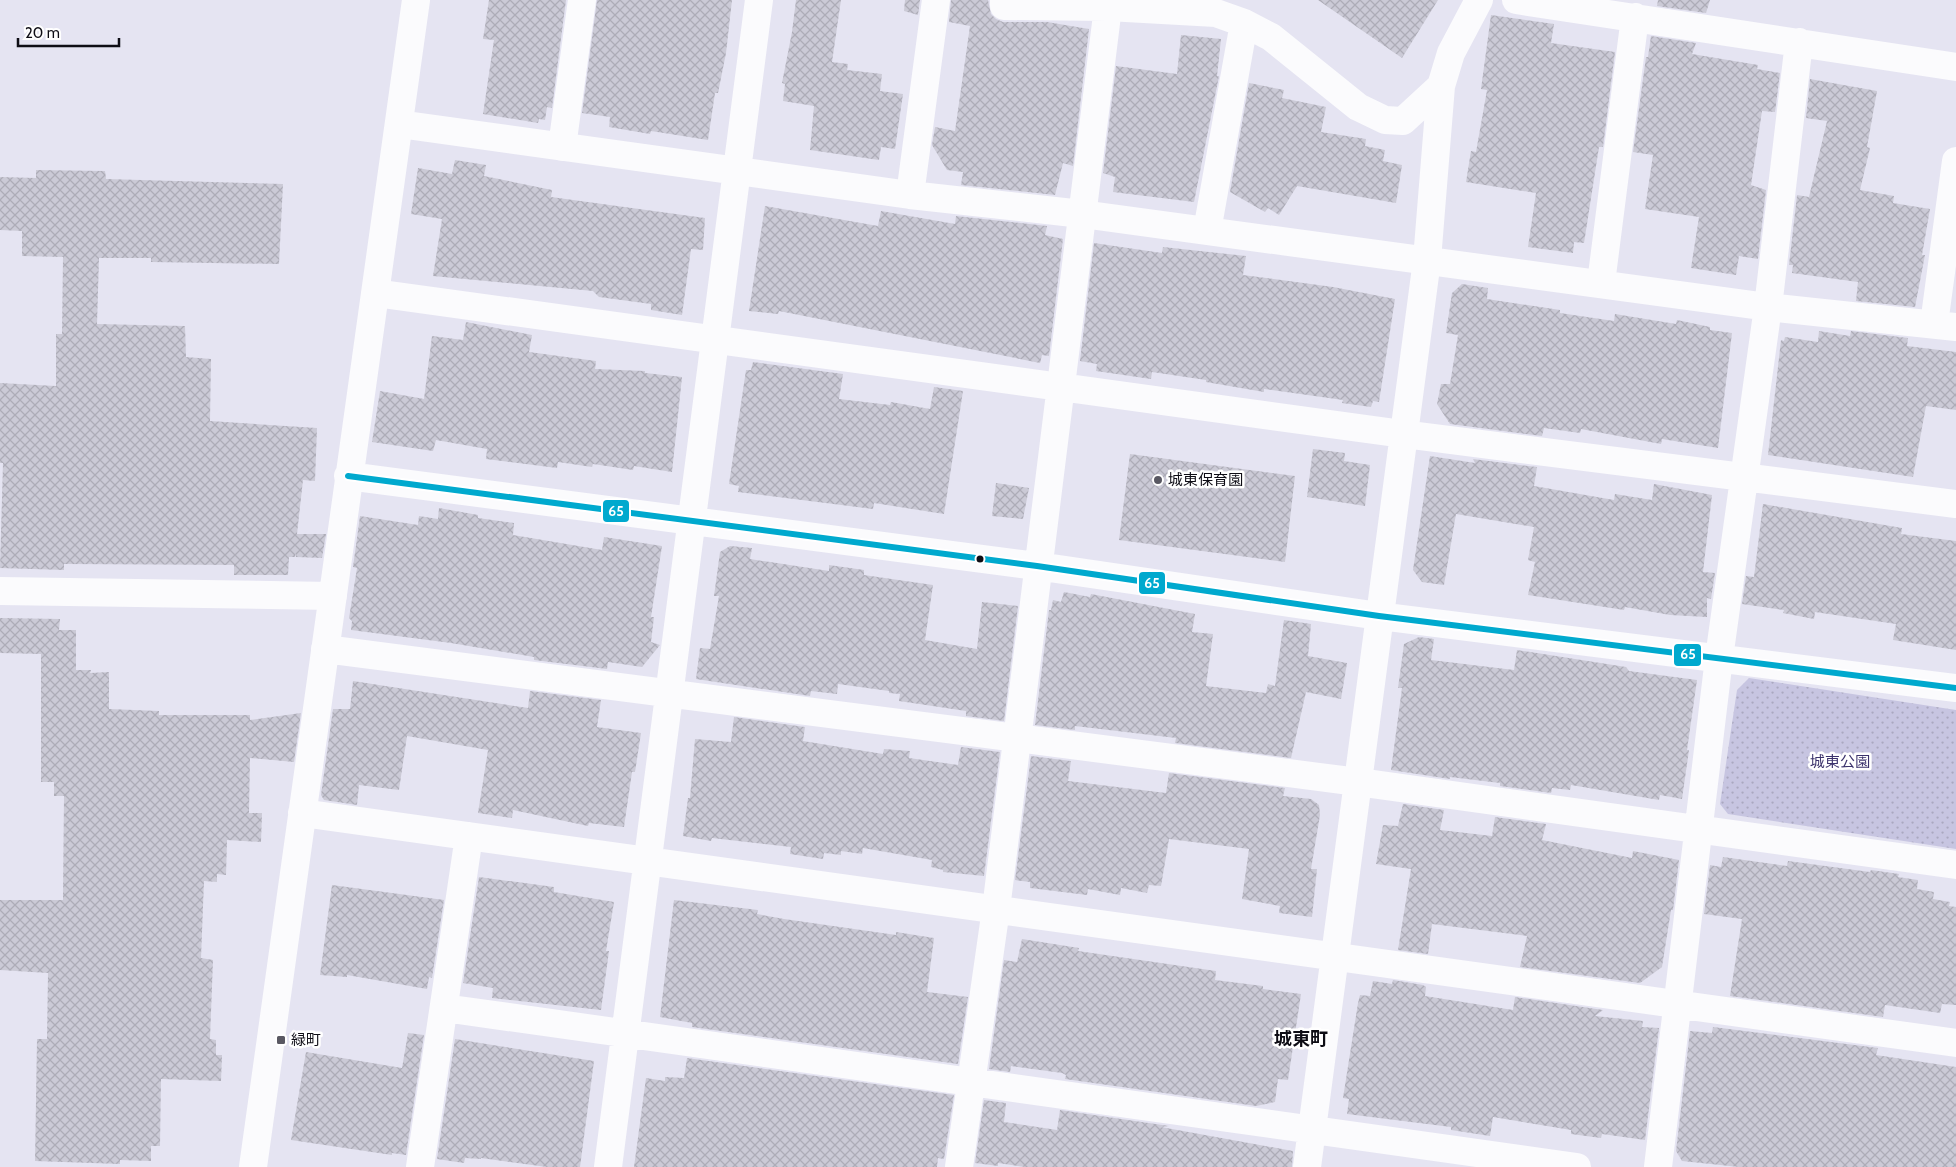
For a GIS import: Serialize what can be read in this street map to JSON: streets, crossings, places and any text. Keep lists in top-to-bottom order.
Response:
{
  "districts": ["城東町"],
  "parks": ["城東公園"],
  "places": {
    "other": ["城東保育園"],
    "transit": ["緑町"]
  },
  "lines": ["transit line 65"],
  "scale_bar": "20 m"
}
